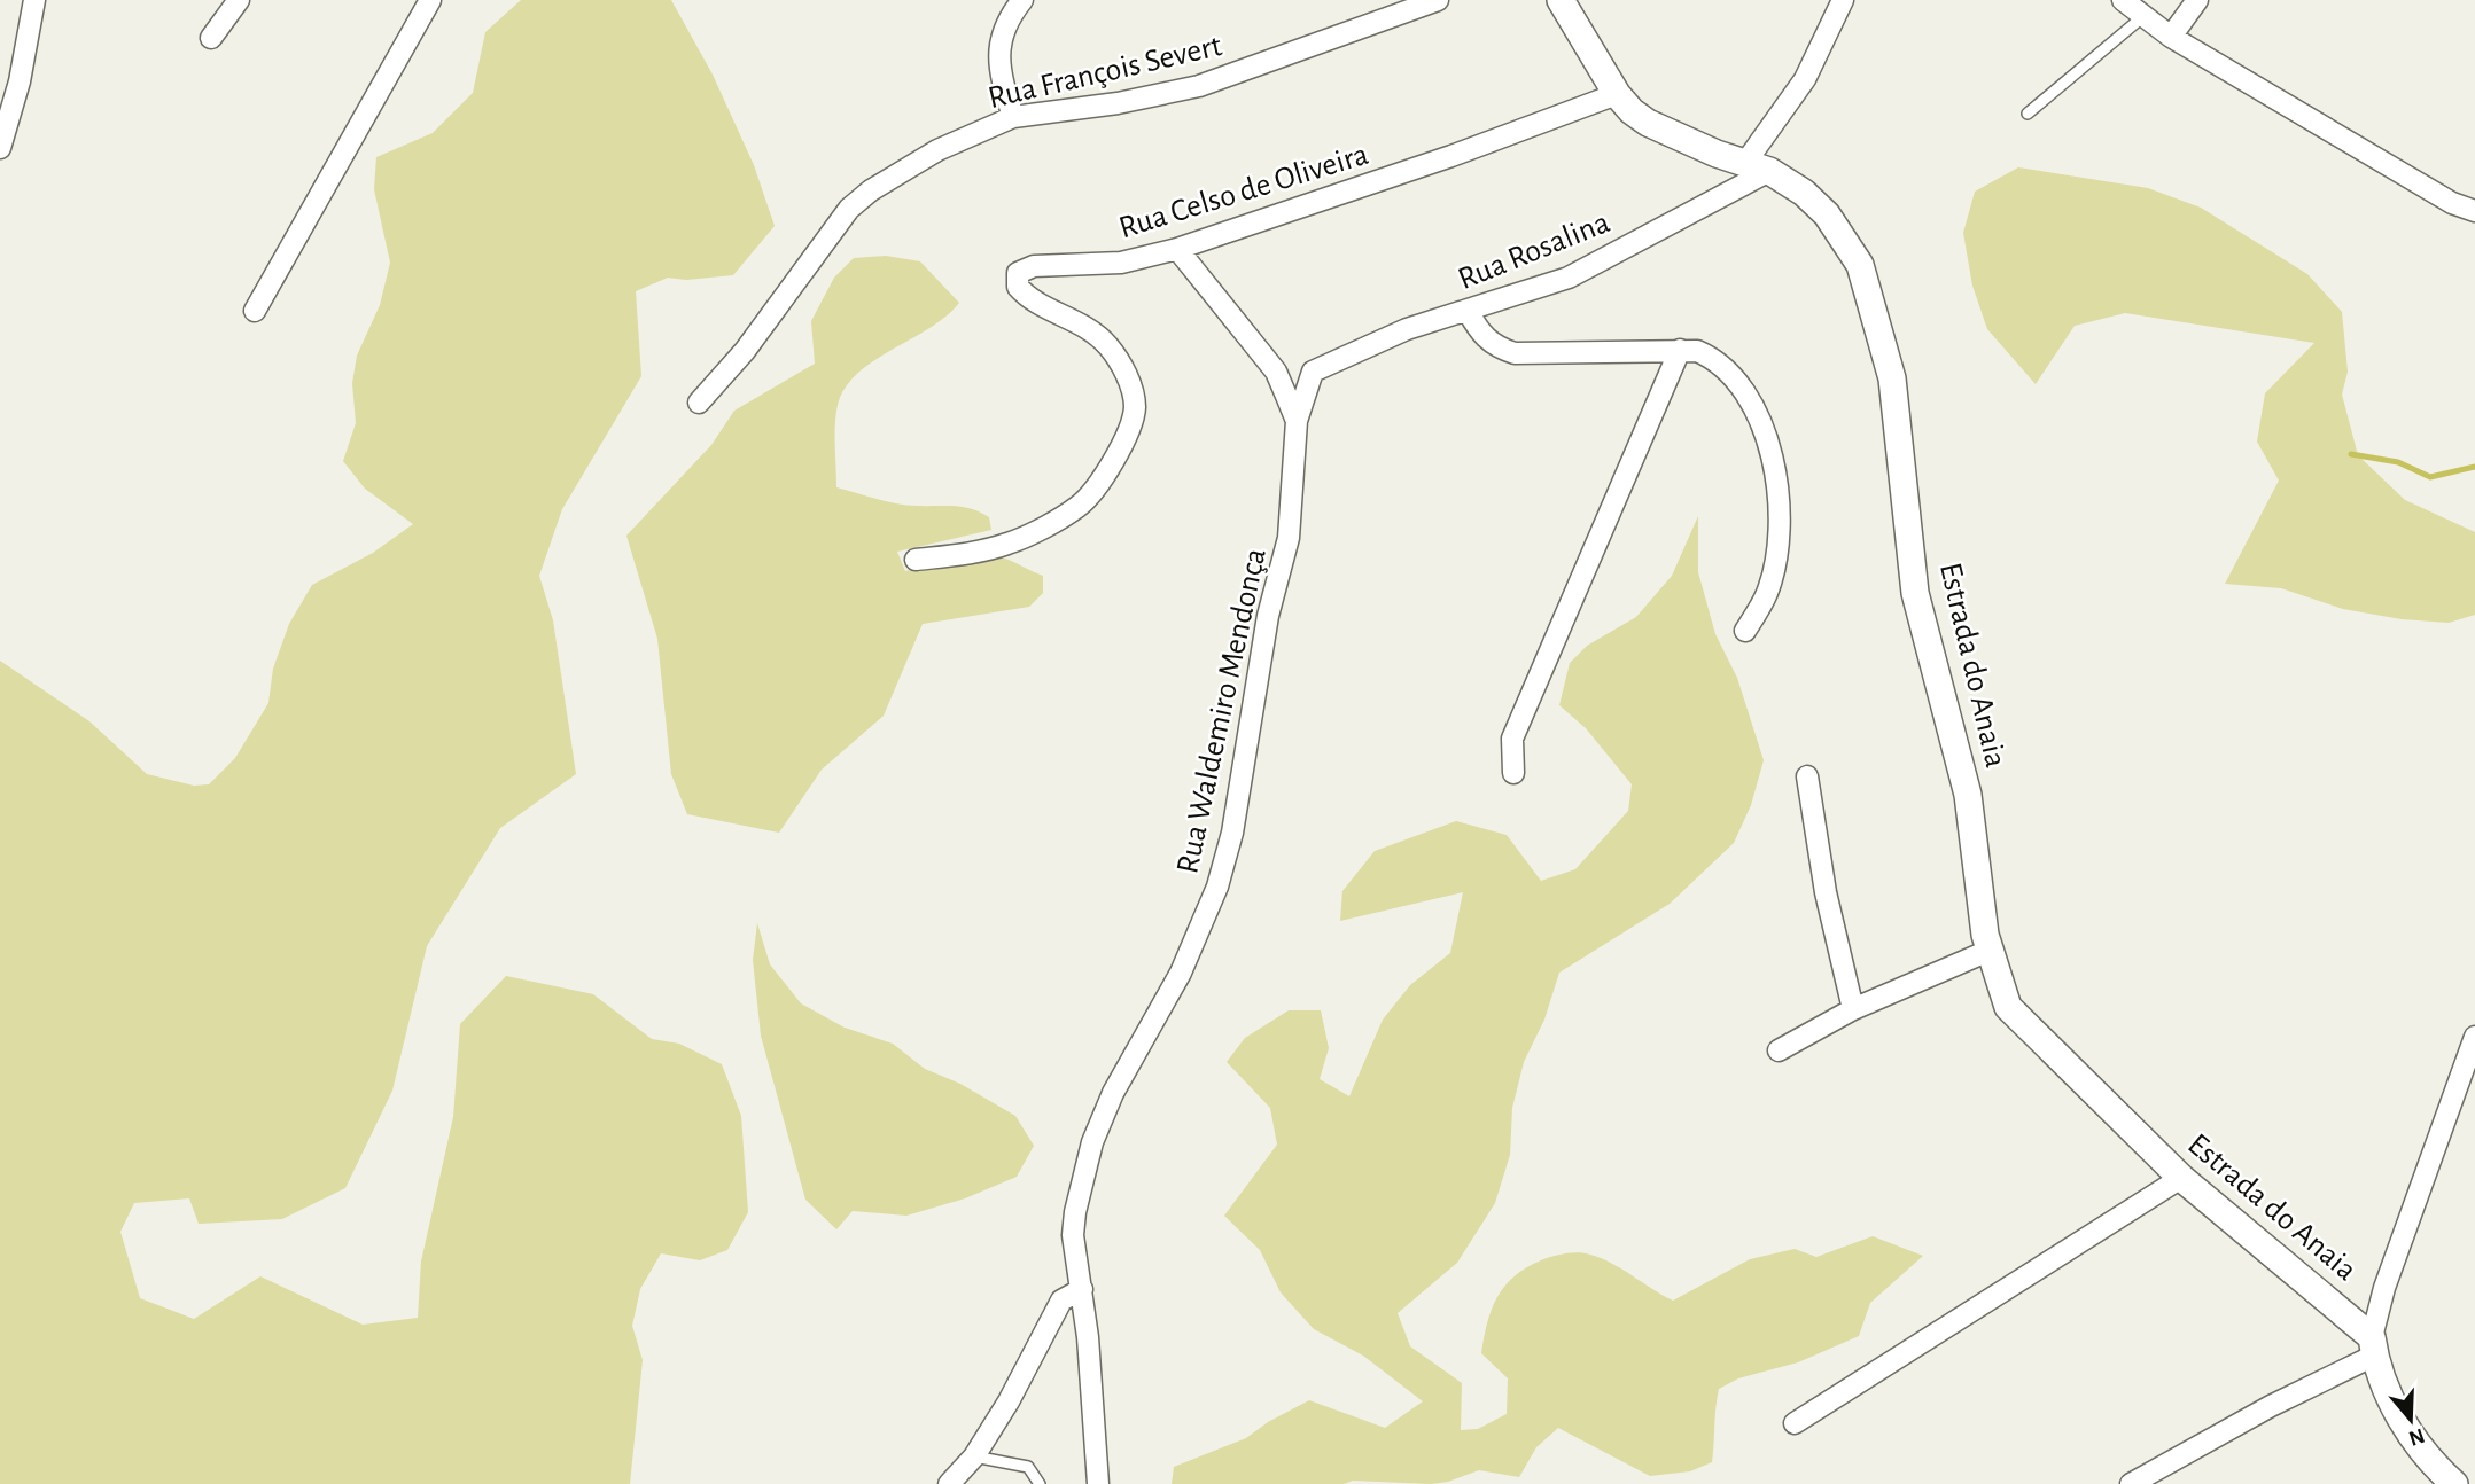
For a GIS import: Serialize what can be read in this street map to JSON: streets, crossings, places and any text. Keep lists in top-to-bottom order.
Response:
{
  "streets": {
    "street": [
      "Rua François Severt",
      "Rua Celso de Oliveira",
      "Rua Rosalina",
      "Estrada do Anaia",
      "Rua Waldemiro Mendonça"
    ]
  },
  "crossings": [
    ["Rua Celso de Oliveira", "Estrada do Anaia"],
    ["Rua Celso de Oliveira", "Rua Waldemiro Mendonça"],
    ["Rua Rosalina", "Estrada do Anaia"],
    ["Rua Rosalina", "Rua Waldemiro Mendonça"]
  ],
  "north": "bottom"
}
